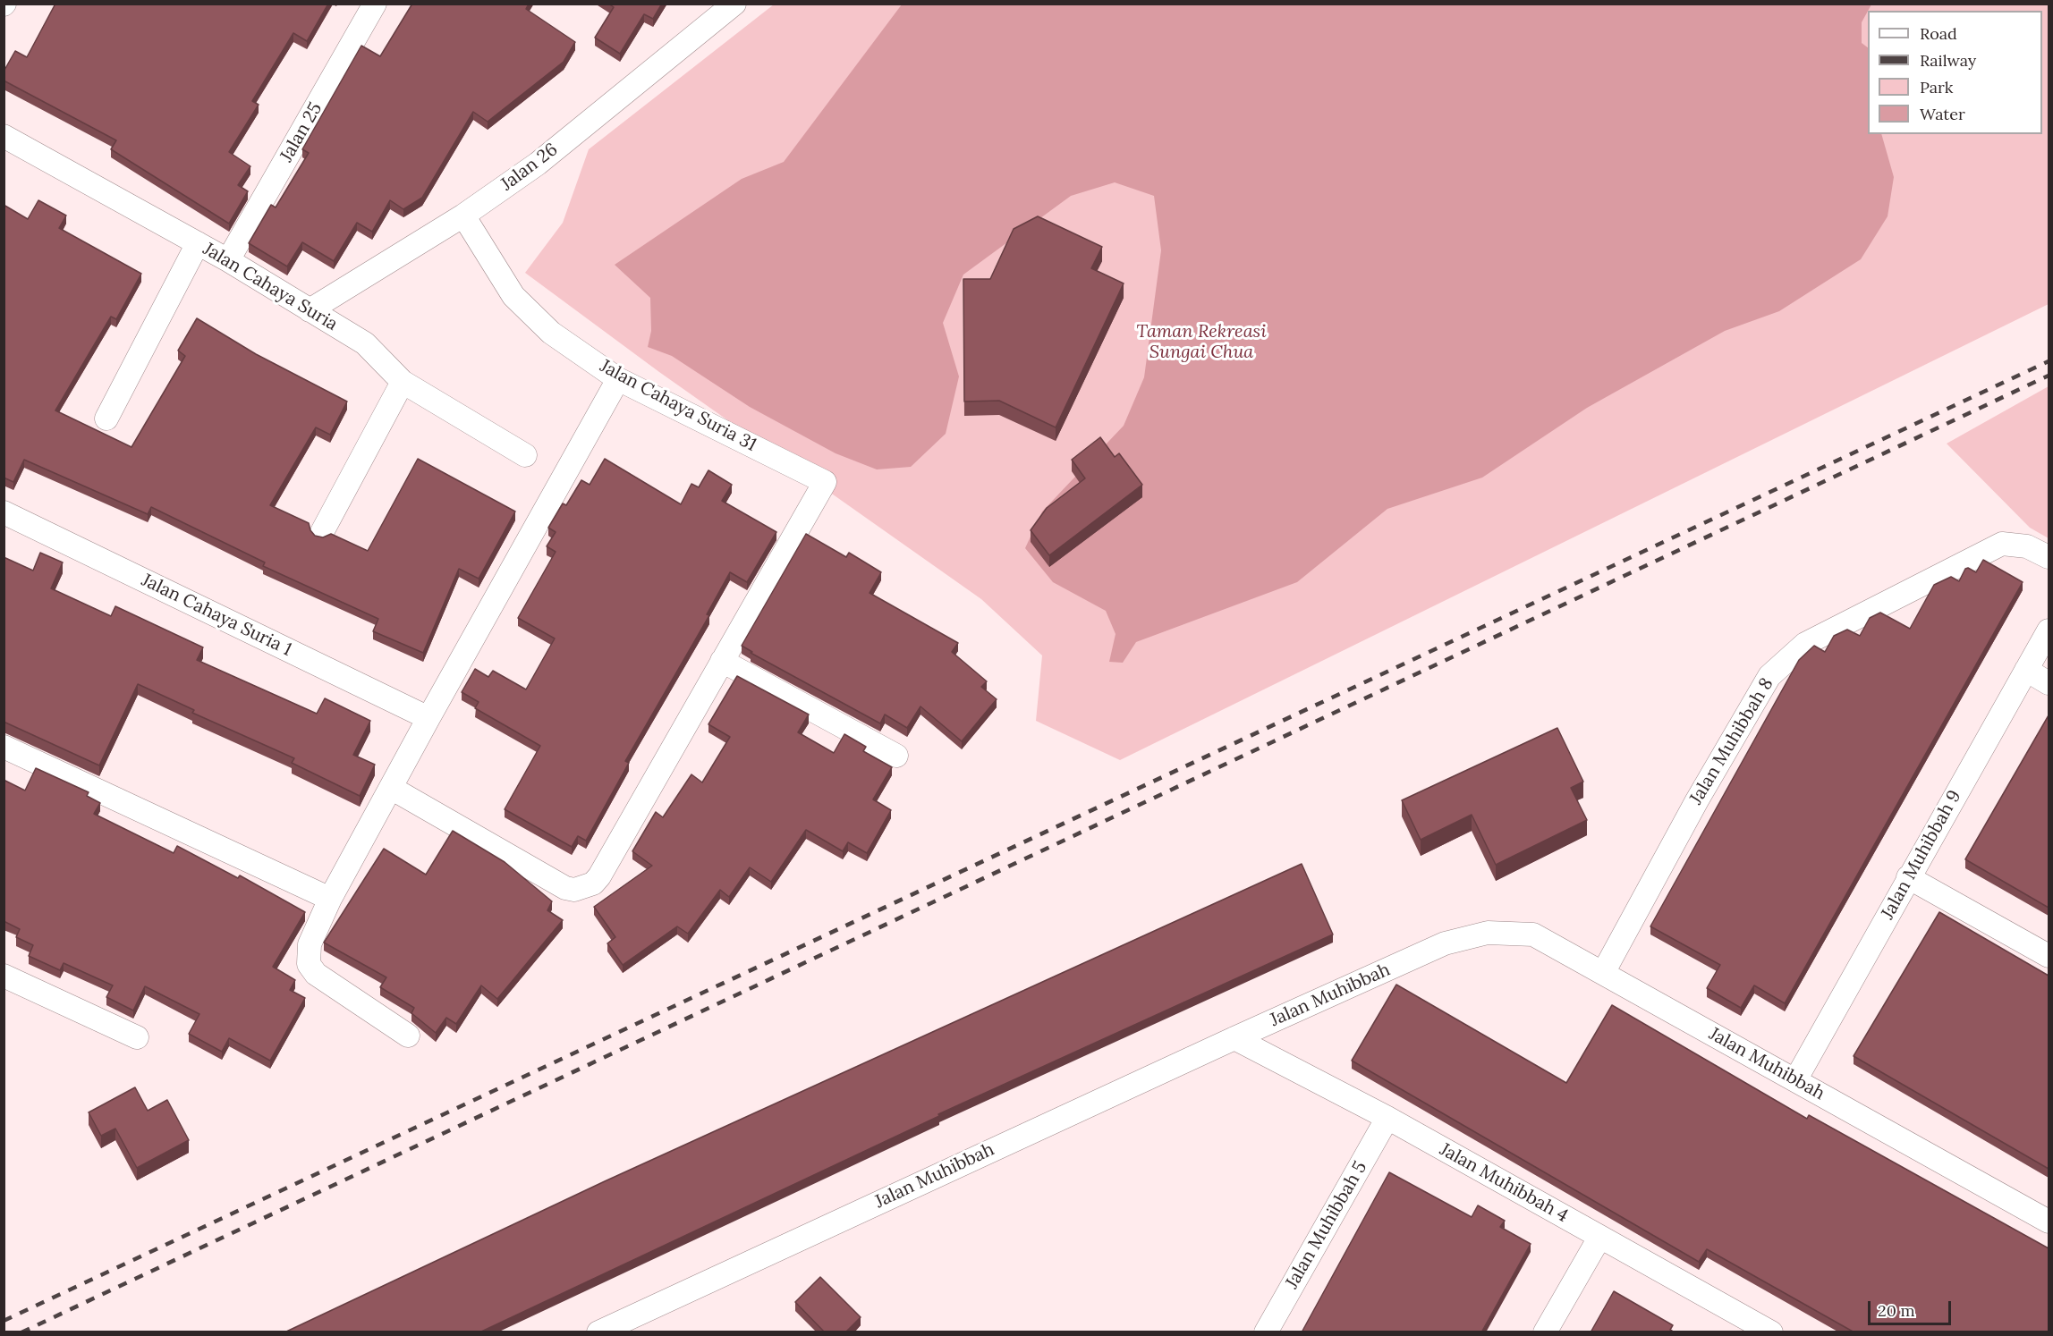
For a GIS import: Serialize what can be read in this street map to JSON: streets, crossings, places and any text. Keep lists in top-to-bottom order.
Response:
{
  "streets": {
    "street": [
      "Jalan 25",
      "Jalan 26",
      "Jalan Cahaya Suria",
      "Jalan Cahaya Suria 31",
      "Jalan Cahaya Suria 1",
      "Jalan Muhibbah 8",
      "Jalan Muhibbah 9",
      "Jalan Muhibbah",
      "Jalan Muhibbah 4",
      "Jalan Muhibbah 5"
    ]
  },
  "crossings": [
    ["Jalan 25", "Jalan Cahaya Suria"],
    ["Jalan 26", "Jalan Cahaya Suria"],
    ["Jalan 26", "Jalan Cahaya Suria 31"],
    ["Jalan Muhibbah 8", "Jalan Muhibbah"],
    ["Jalan Muhibbah 9", "Jalan Muhibbah"],
    ["Jalan Muhibbah", "Jalan Muhibbah 4"],
    ["Jalan Muhibbah 4", "Jalan Muhibbah 5"]
  ],
  "parks": ["Taman Rekreasi Sungai Chua"],
  "legend": [
    "Road",
    "Railway",
    "Park",
    "Water"
  ],
  "scale_bar": "20 m"
}
